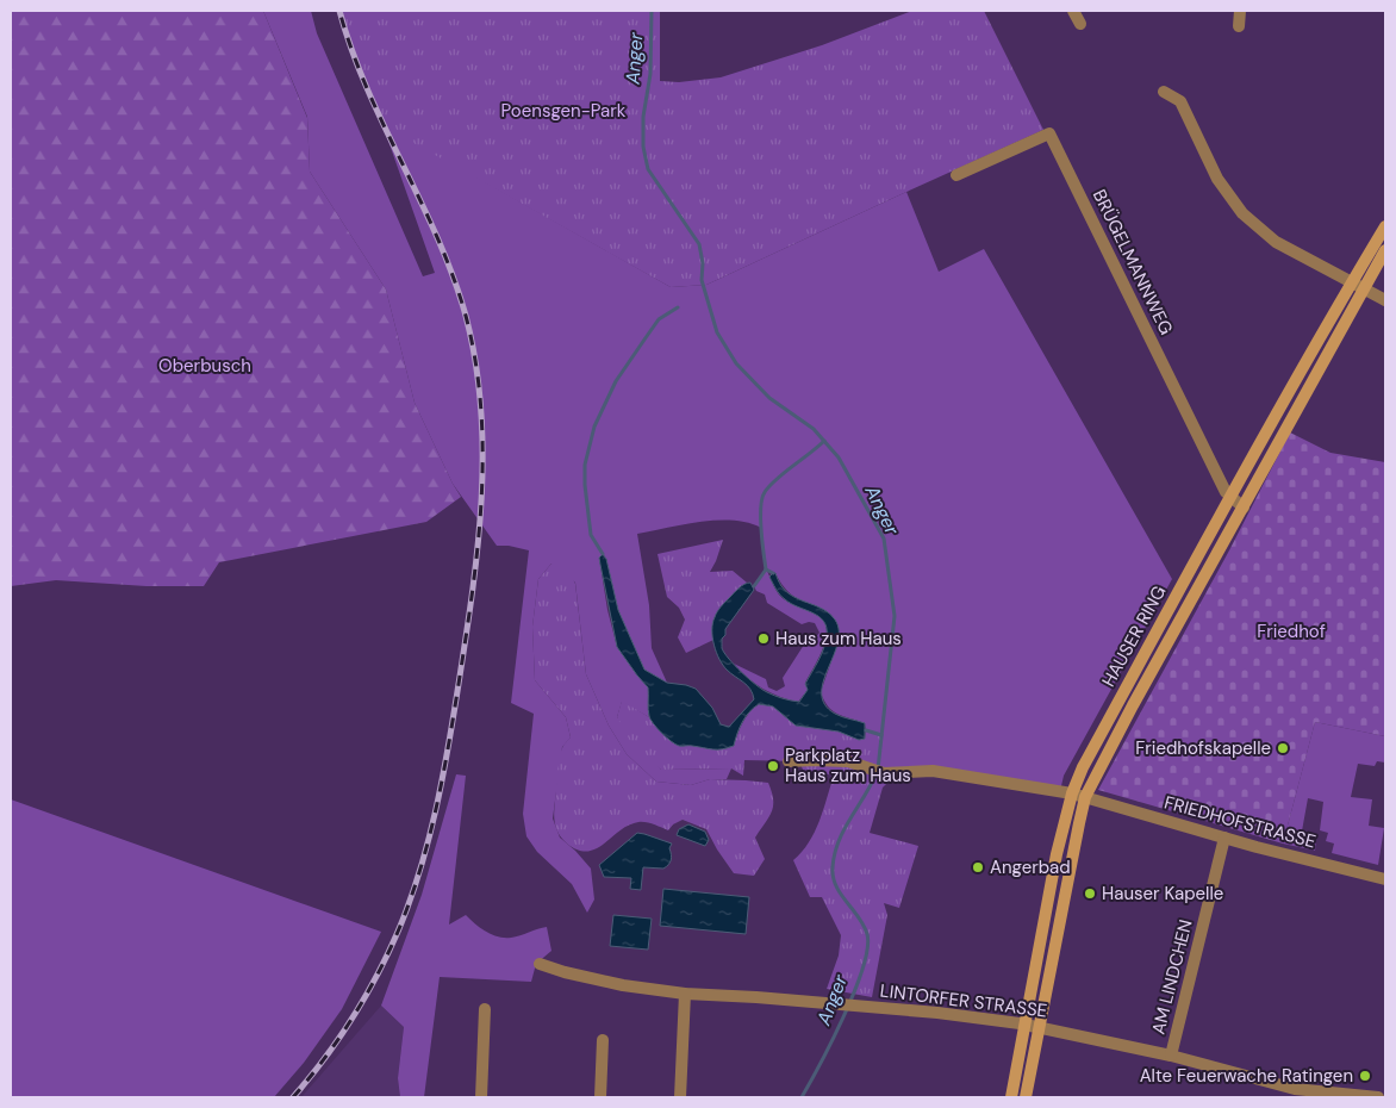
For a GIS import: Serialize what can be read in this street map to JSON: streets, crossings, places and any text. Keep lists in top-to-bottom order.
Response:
{
  "streets": {
    "main road": ["HAUSER RING"],
    "street": [
      "BRÜGELMANNWEG",
      "FRIEDHOFSTRASSE",
      "AM LINDCHEN",
      "LINTORFER STRASSE"
    ]
  },
  "crossings": [
    ["BRÜGELMANNWEG", "HAUSER RING"],
    ["HAUSER RING", "FRIEDHOFSTRASSE"],
    ["HAUSER RING", "LINTORFER STRASSE"],
    ["FRIEDHOFSTRASSE", "AM LINDCHEN"],
    ["AM LINDCHEN", "LINTORFER STRASSE"]
  ],
  "water": ["Anger"],
  "parks": ["Poensgen-Park", "Oberbusch", "Friedhof"],
  "places": [
    "Haus zum Haus",
    "Friedhofskapelle",
    "Parkplatz Haus zum Haus",
    "Angerbad",
    "Hauser Kapelle",
    "Alte Feuerwache Ratingen"
  ]
}
